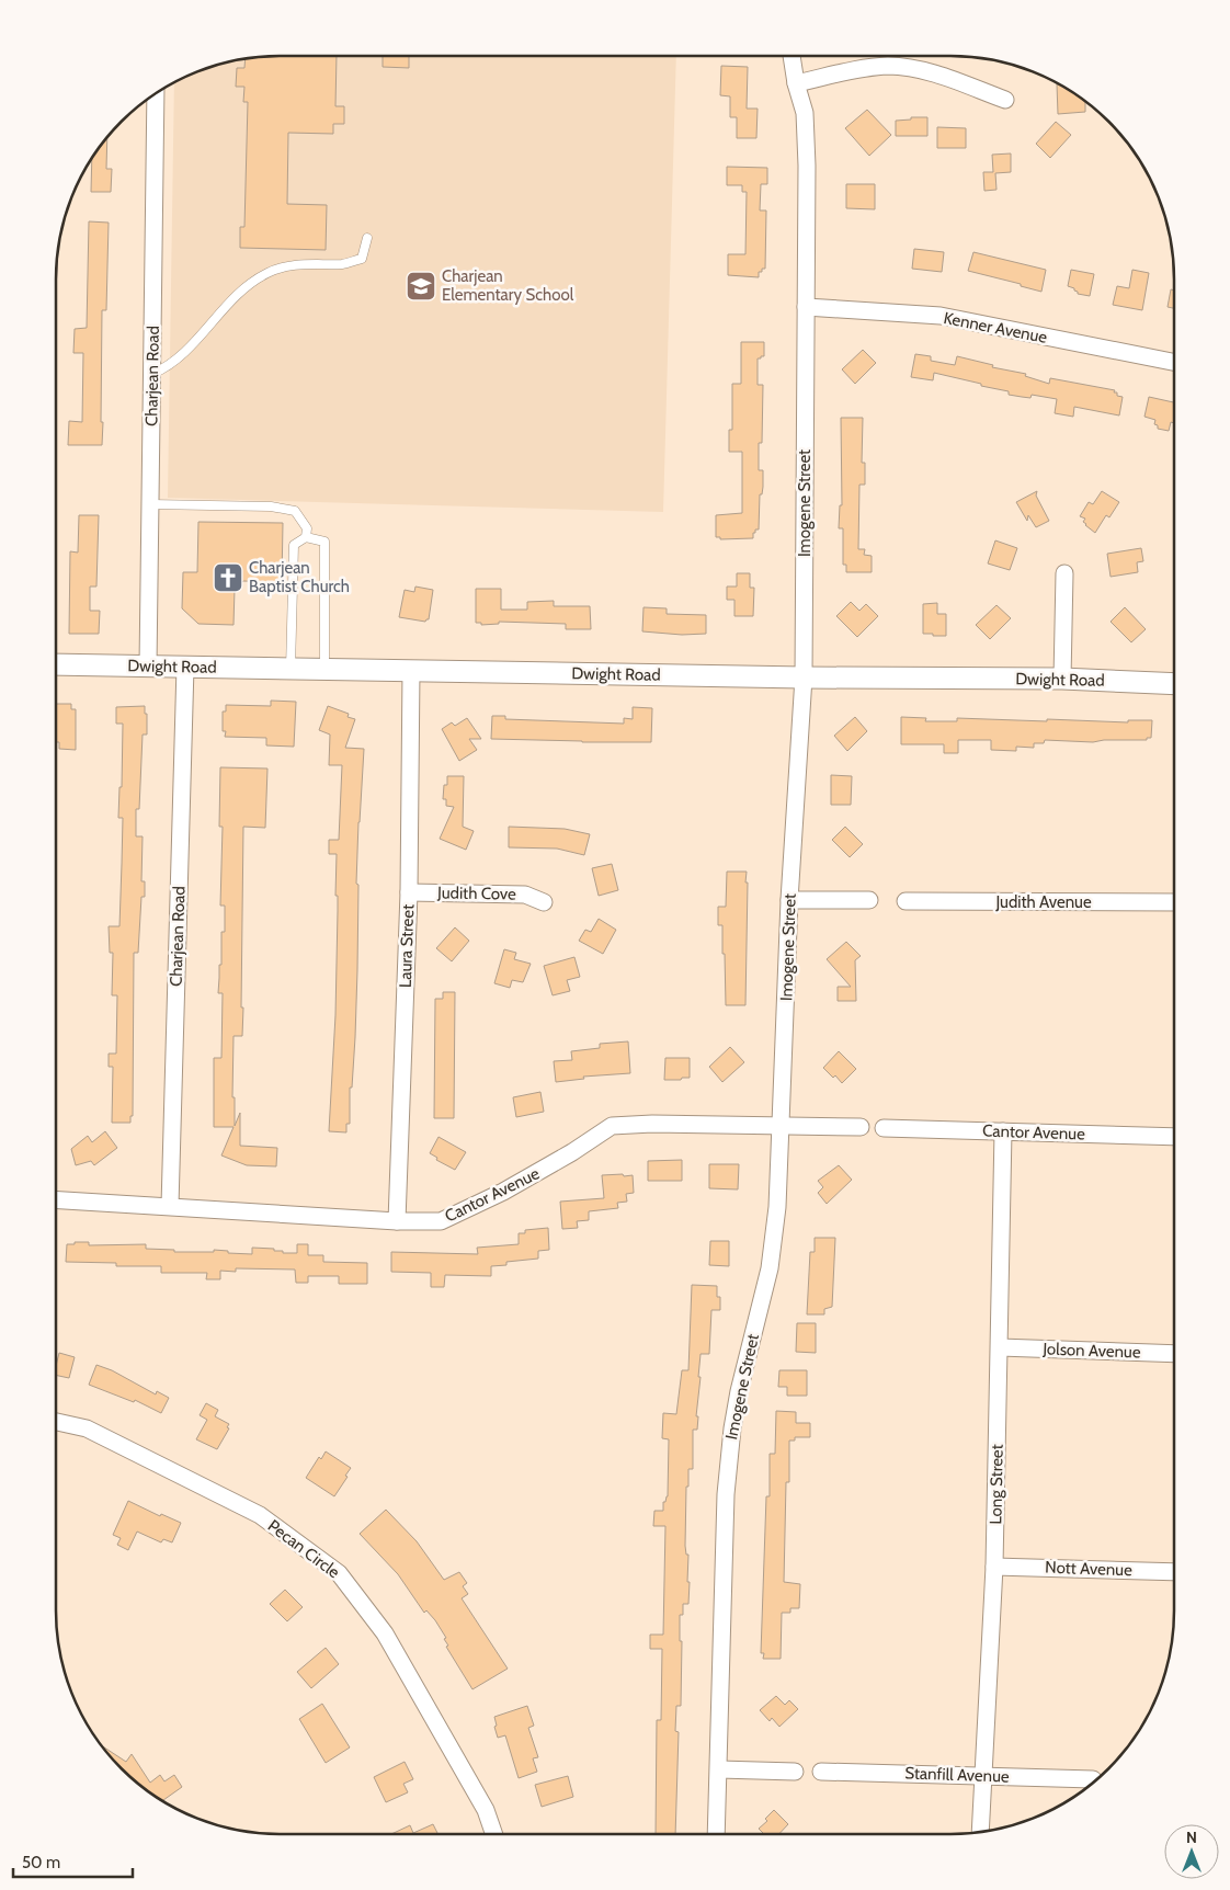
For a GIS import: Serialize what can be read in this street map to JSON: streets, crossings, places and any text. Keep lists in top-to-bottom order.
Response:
{
  "streets": {
    "street": [
      "Kenner Avenue",
      "Charjean Road",
      "Imogene Street",
      "Dwight Road",
      "Judith Cove",
      "Judith Avenue",
      "Laura Street",
      "Cantor Avenue",
      "Jolson Avenue",
      "Long Street",
      "Pecan Circle",
      "Nott Avenue",
      "Stanfill Avenue"
    ]
  },
  "crossings": [
    ["Kenner Avenue", "Imogene Street"],
    ["Charjean Road", "Dwight Road"],
    ["Charjean Road", "Cantor Avenue"],
    ["Imogene Street", "Dwight Road"],
    ["Imogene Street", "Cantor Avenue"],
    ["Dwight Road", "Laura Street"],
    ["Judith Cove", "Laura Street"],
    ["Laura Street", "Cantor Avenue"],
    ["Cantor Avenue", "Long Street"],
    ["Jolson Avenue", "Long Street"],
    ["Long Street", "Nott Avenue"],
    ["Long Street", "Stanfill Avenue"]
  ],
  "places": {
    "school or university": ["Charjean Elementary School"],
    "church": ["Charjean Baptist Church"]
  },
  "scale_bar": "50 m",
  "north": "top"
}
